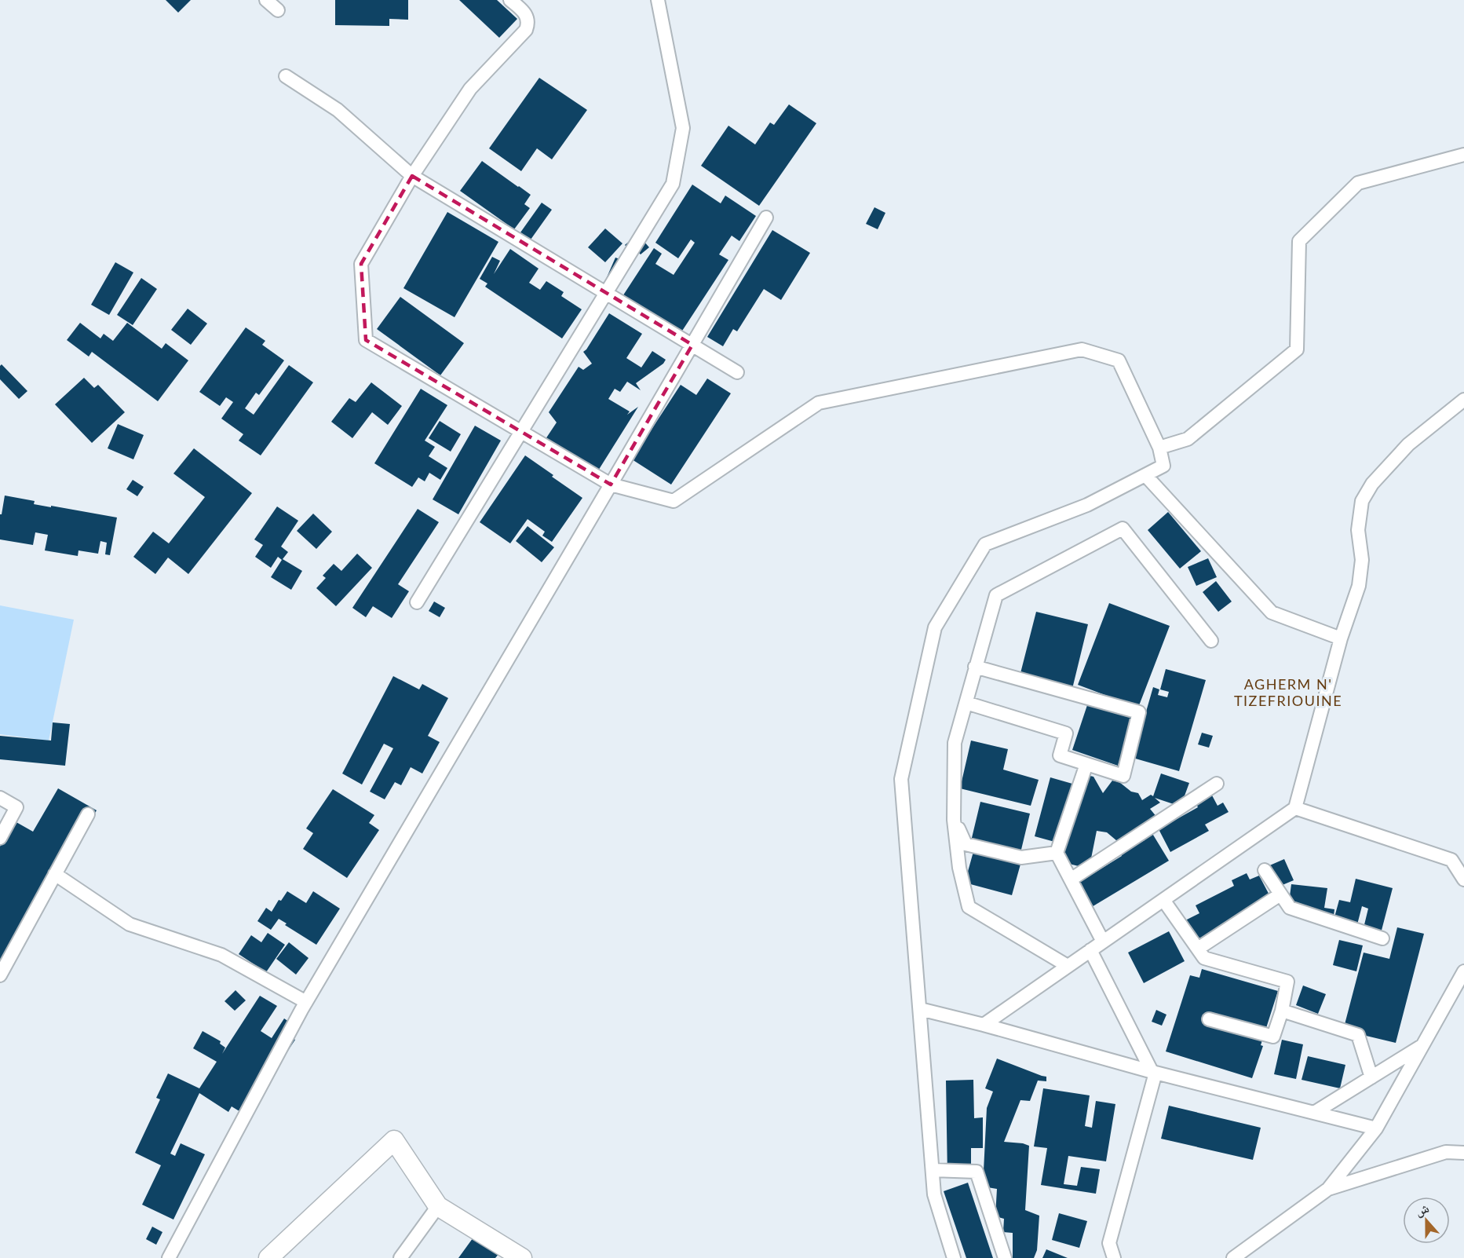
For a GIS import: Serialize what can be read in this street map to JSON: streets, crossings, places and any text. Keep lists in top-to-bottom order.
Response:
{
  "districts": ["AGHERM N' TIZEFRIOUINE"],
  "north": "top"
}
